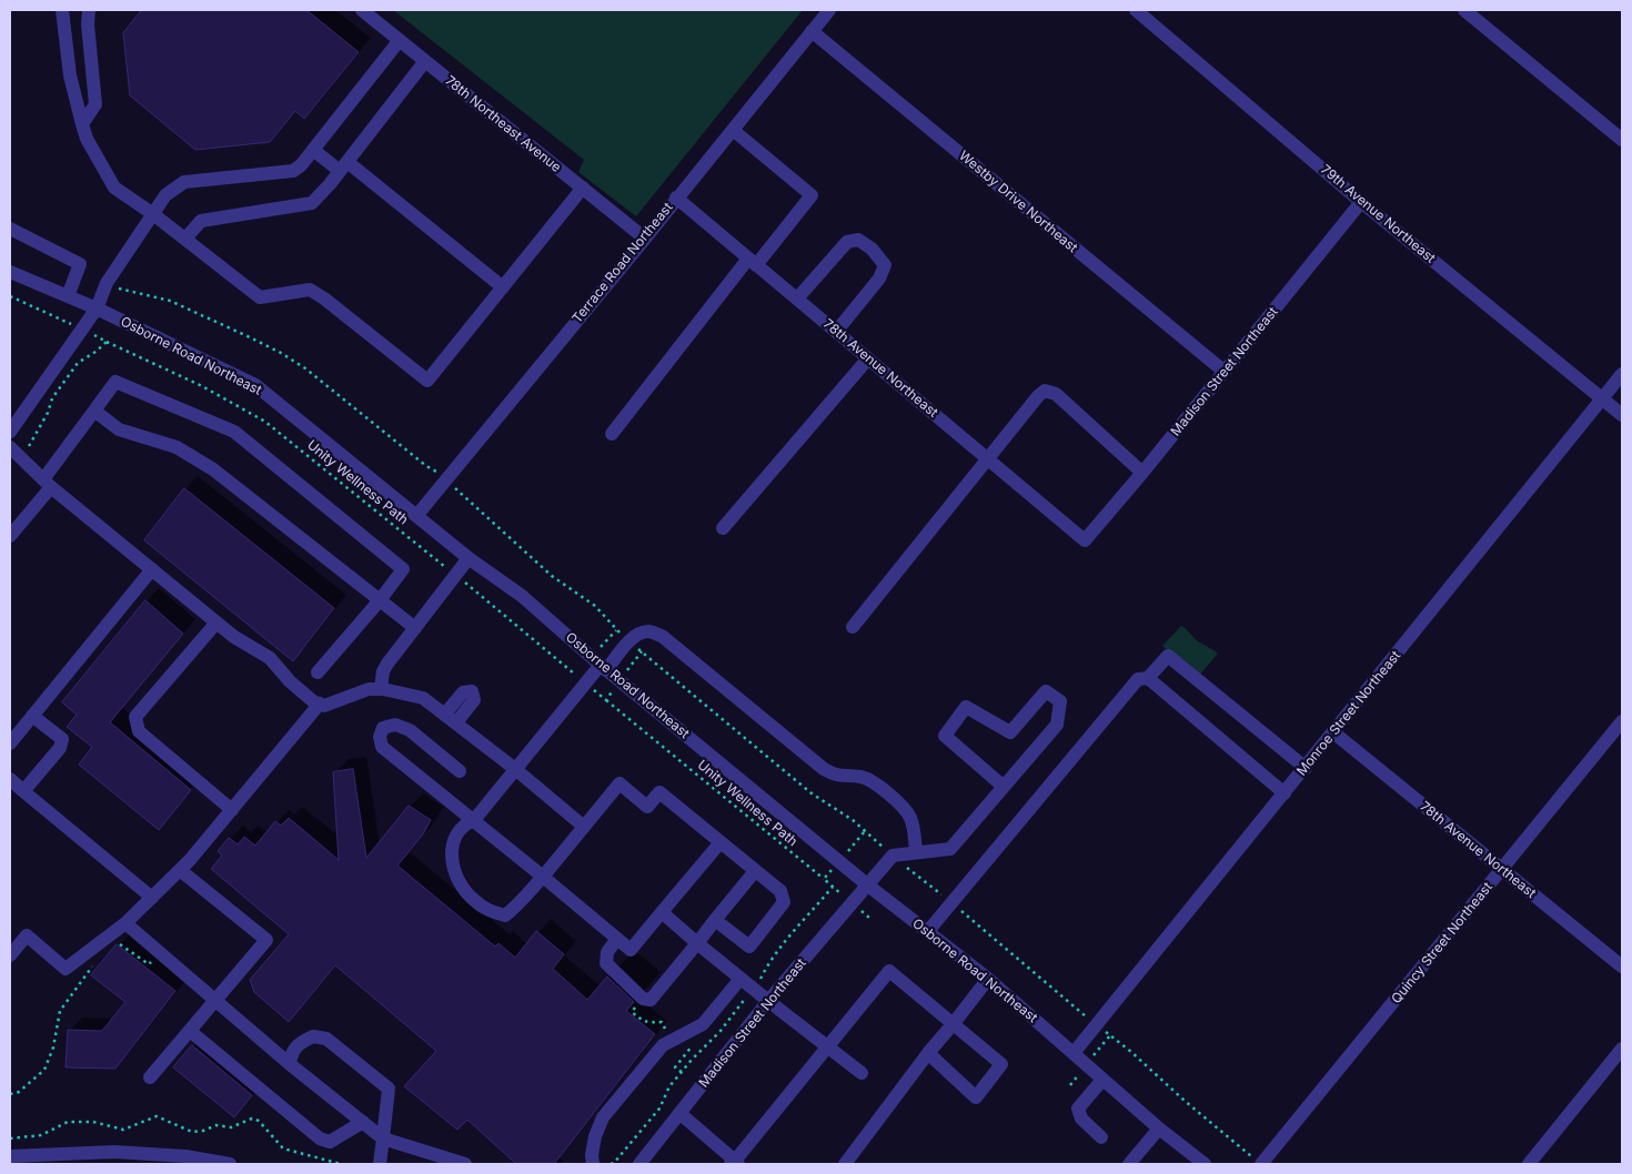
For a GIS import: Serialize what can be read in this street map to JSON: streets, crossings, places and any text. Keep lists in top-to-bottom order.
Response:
{
  "streets": {
    "street": [
      "78th Northeast Avenue",
      "Westby Drive Northeast",
      "79th Avenue Northeast",
      "Terrace Road Northeast",
      "Osborne Road Northeast",
      "78th Avenue Northeast",
      "Madison Street Northeast",
      "Monroe Street Northeast",
      "Quincy Street Northeast"
    ],
    "path": ["Unity Wellness Path"]
  },
  "crossings": [
    ["78th Northeast Avenue", "Terrace Road Northeast"],
    ["Westby Drive Northeast", "Terrace Road Northeast"],
    ["Westby Drive Northeast", "Madison Street Northeast"],
    ["79th Avenue Northeast", "Madison Street Northeast"],
    ["79th Avenue Northeast", "Monroe Street Northeast"],
    ["Terrace Road Northeast", "Osborne Road Northeast"],
    ["Terrace Road Northeast", "78th Avenue Northeast"],
    ["Osborne Road Northeast", "Madison Street Northeast"],
    ["Osborne Road Northeast", "Monroe Street Northeast"],
    ["78th Avenue Northeast", "Madison Street Northeast"],
    ["78th Avenue Northeast", "Monroe Street Northeast"],
    ["78th Avenue Northeast", "Quincy Street Northeast"]
  ]
}
